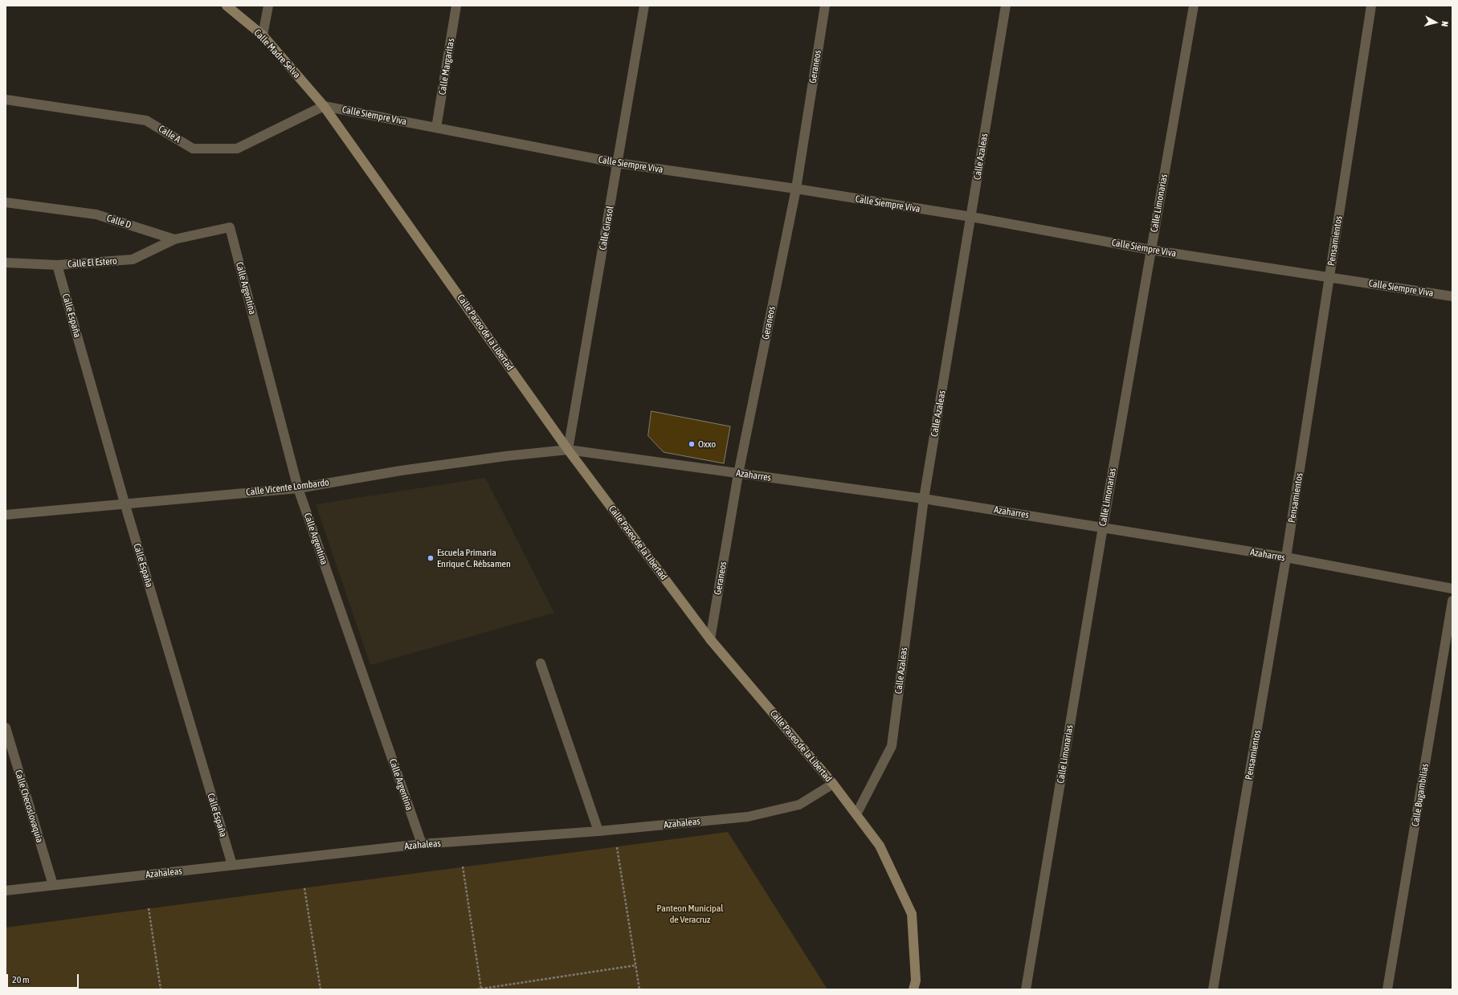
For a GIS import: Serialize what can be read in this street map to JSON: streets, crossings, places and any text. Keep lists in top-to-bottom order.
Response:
{
  "streets": {
    "street": [
      "Calle Madre Selva",
      "Calle Margaritas",
      "Geraneos",
      "Calle Siempre Viva",
      "Calle A",
      "Calle Azaleas",
      "Calle Limonarias",
      "Calle D",
      "Calle Girasol",
      "Pensamientos",
      "Calle El Estero",
      "Calle Argentina",
      "Calle España",
      "Calle Paseo de la Libertad",
      "Azaharres",
      "Calle Vicente Lombardo",
      "Calle Bugambilias",
      "Calle Checoslovaquia",
      "Azahaleas"
    ]
  },
  "crossings": [
    ["Calle Madre Selva", "Calle Siempre Viva"],
    ["Calle Madre Selva", "Calle A"],
    ["Calle Madre Selva", "Calle Paseo de la Libertad"],
    ["Calle Margaritas", "Calle Siempre Viva"],
    ["Geraneos", "Calle Siempre Viva"],
    ["Geraneos", "Calle Paseo de la Libertad"],
    ["Geraneos", "Azaharres"],
    ["Calle Siempre Viva", "Calle A"],
    ["Calle Siempre Viva", "Calle Azaleas"],
    ["Calle Siempre Viva", "Calle Limonarias"],
    ["Calle Siempre Viva", "Calle Girasol"],
    ["Calle Siempre Viva", "Pensamientos"],
    ["Calle Siempre Viva", "Calle Paseo de la Libertad"],
    ["Calle A", "Calle Paseo de la Libertad"],
    ["Calle Azaleas", "Calle Paseo de la Libertad"],
    ["Calle Azaleas", "Azaharres"],
    ["Calle Limonarias", "Azaharres"],
    ["Calle D", "Calle El Estero"],
    ["Calle D", "Calle Argentina"],
    ["Calle Girasol", "Calle Paseo de la Libertad"],
    ["Calle Girasol", "Azaharres"],
    ["Calle Girasol", "Calle Vicente Lombardo"],
    ["Pensamientos", "Azaharres"],
    ["Calle El Estero", "Calle España"],
    ["Calle Argentina", "Calle Vicente Lombardo"],
    ["Calle Argentina", "Azahaleas"],
    ["Calle España", "Calle Vicente Lombardo"],
    ["Calle España", "Azahaleas"],
    ["Calle Paseo de la Libertad", "Azaharres"],
    ["Calle Paseo de la Libertad", "Calle Vicente Lombardo"],
    ["Calle Paseo de la Libertad", "Azahaleas"],
    ["Azaharres", "Calle Vicente Lombardo"],
    ["Calle Checoslovaquia", "Azahaleas"]
  ],
  "parks": ["Panteon Municipal de Veracruz"],
  "places": ["Oxxo", "Escuela Primaria Enrique C. Rébsamen"],
  "scale_bar": "20 m",
  "north": "right"
}
